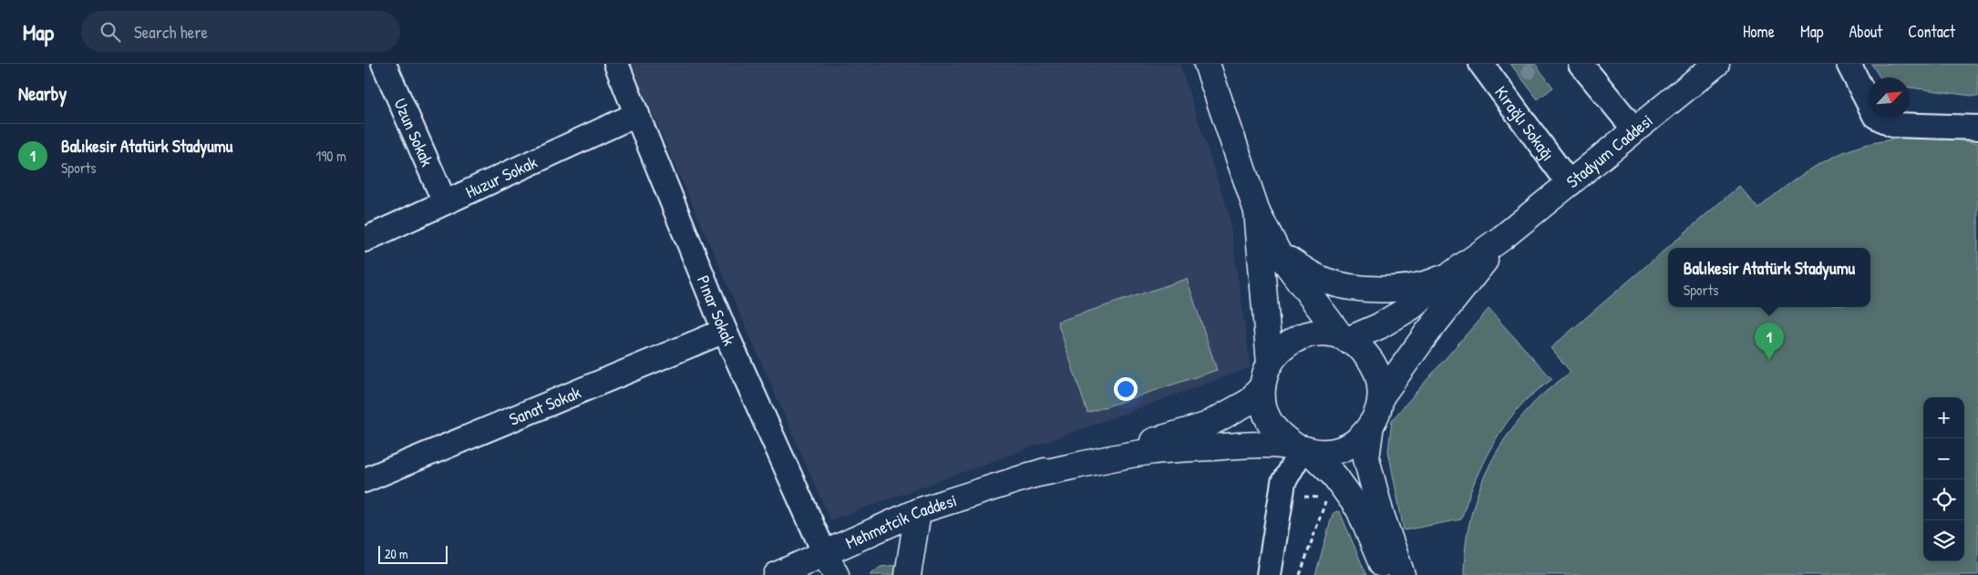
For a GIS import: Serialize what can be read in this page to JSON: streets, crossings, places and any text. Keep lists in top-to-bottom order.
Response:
{
  "streets": {
    "main road": ["Stadyum Caddesi", "Mehmetcik Caddesi"],
    "street": [
      "Kırağlı Sokağı",
      "Uzun Sokak",
      "Huzur Sokak",
      "Pınar Sokak",
      "Sanat Sokak"
    ]
  },
  "crossings": [
    ["Kırağlı Sokağı", "Stadyum Caddesi"],
    ["Uzun Sokak", "Huzur Sokak"],
    ["Huzur Sokak", "Pınar Sokak"],
    ["Pınar Sokak", "Sanat Sokak"],
    ["Pınar Sokak", "Mehmetcik Caddesi"]
  ],
  "scale_bar": "20 m",
  "north": "top right",
  "page": {
    "header": "Map",
    "search": "Search here",
    "nav": [
      "Home",
      "Map",
      "About",
      "Contact"
    ],
    "heading": "Nearby",
    "list": [
      {
        "mark": "1",
        "name": "Balıkesir Atatürk Stadyumu",
        "note": "Sports",
        "value": "190 m"
      }
    ],
    "popup": ["Balıkesir Atatürk Stadyumu", "Sports"],
    "pins": "1",
    "map_buttons": ["+", "−"],
    "scale": "20 m"
  }
}
